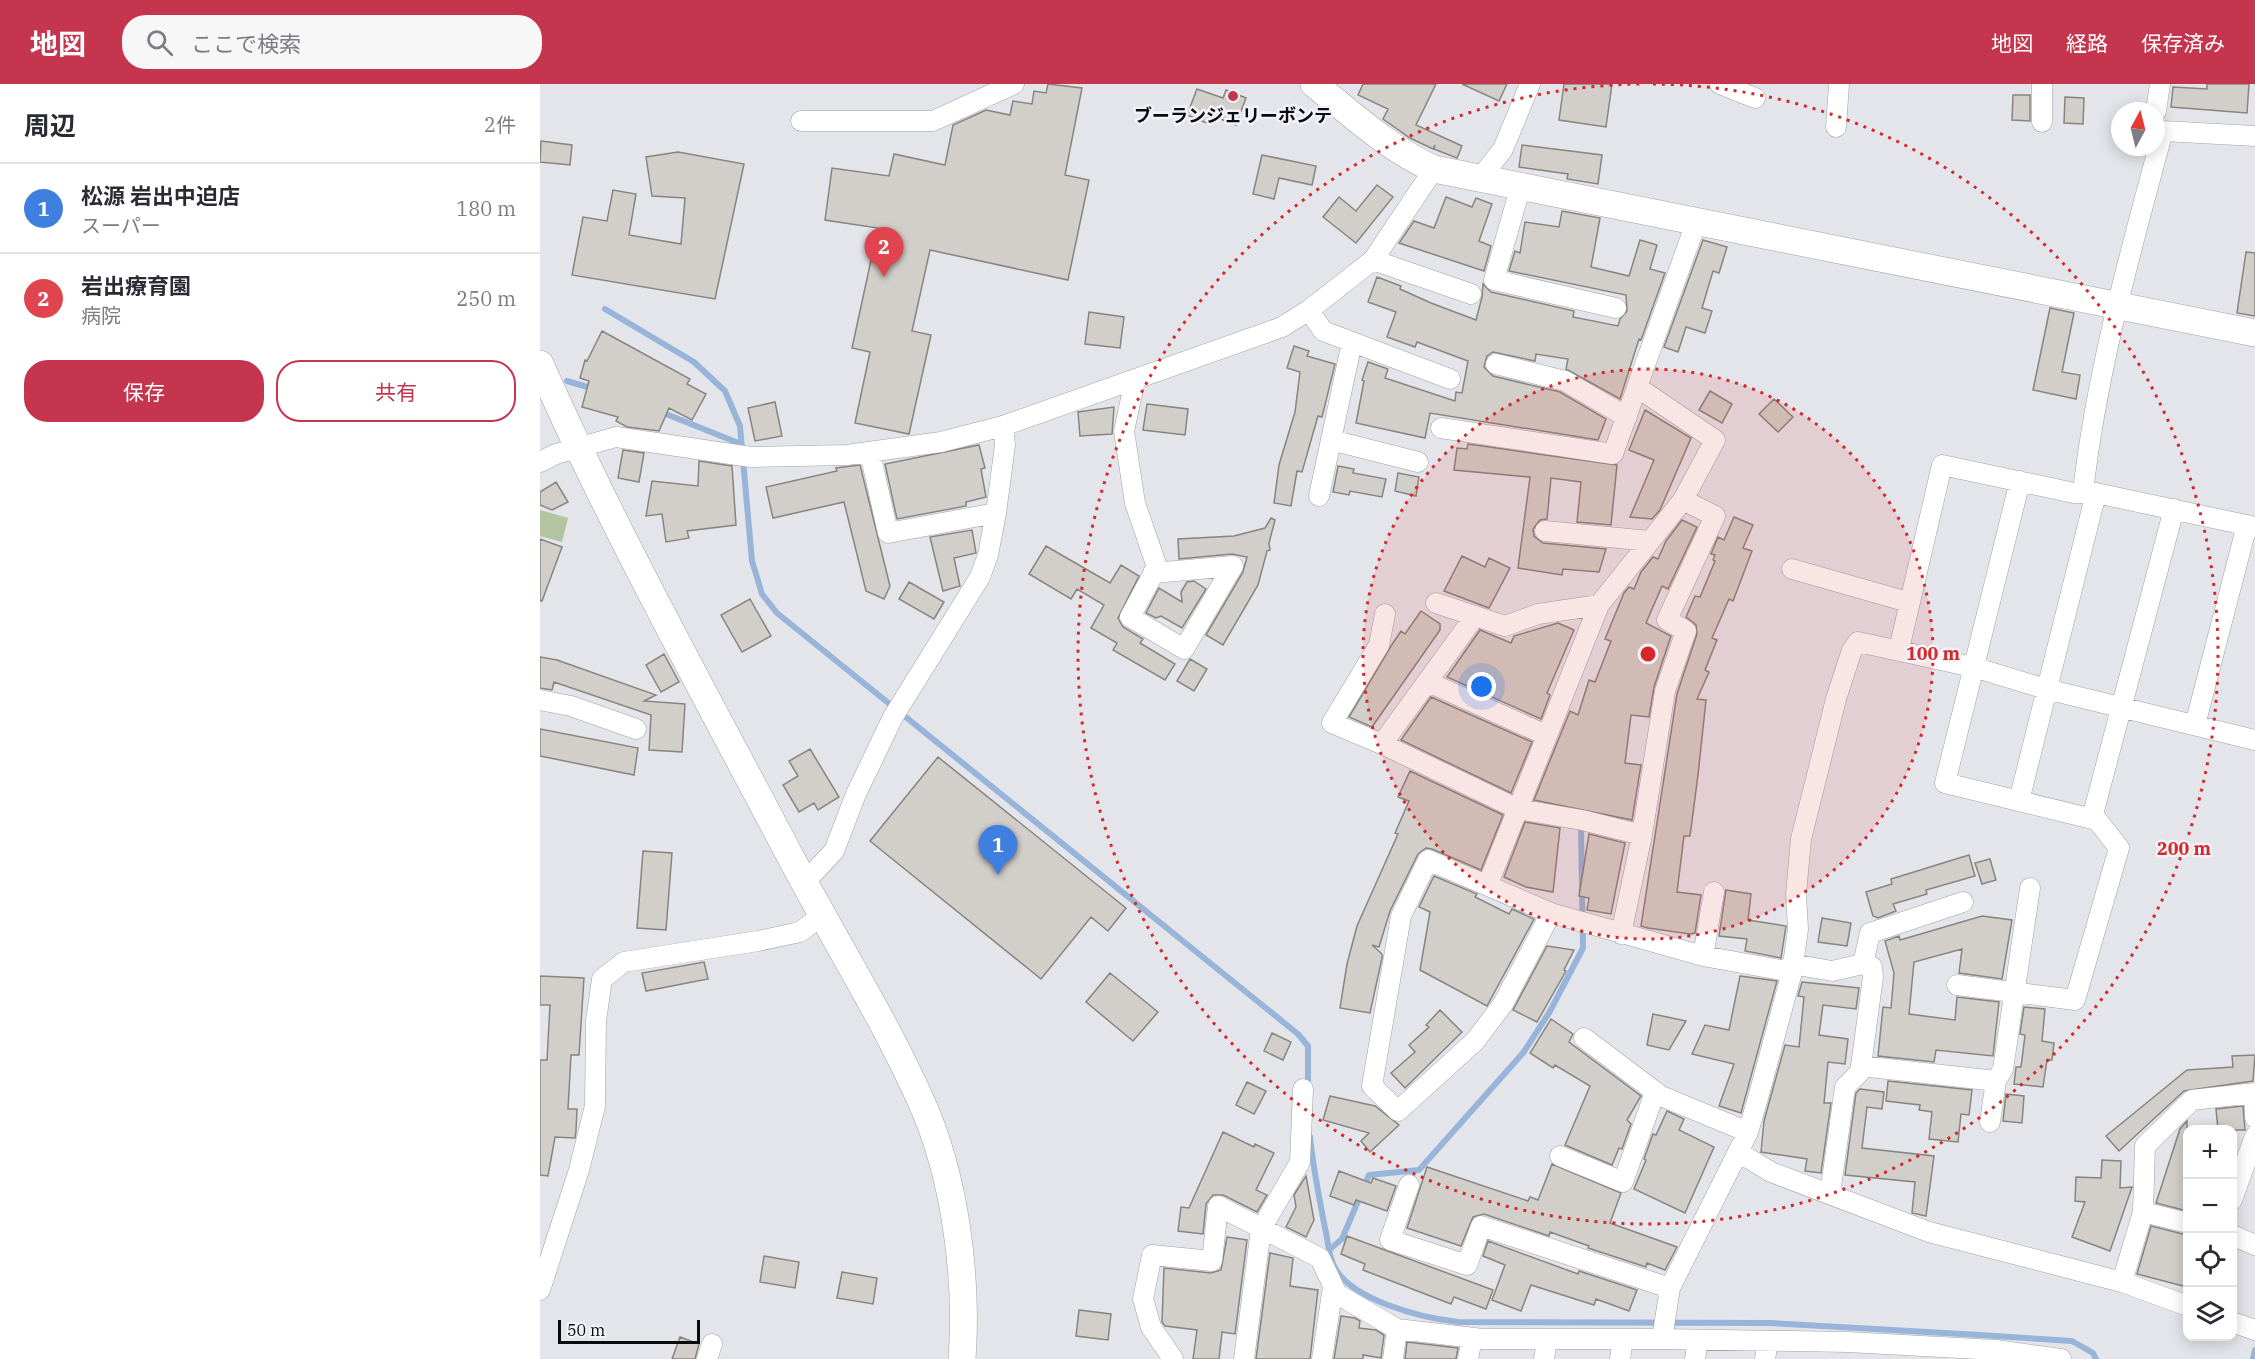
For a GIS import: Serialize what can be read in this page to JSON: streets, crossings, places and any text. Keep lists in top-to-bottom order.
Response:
{
  "places": ["ブーランジェリーボンテ"],
  "scale_bar": "50 m",
  "north": "top",
  "page": {
    "header": "地図",
    "search": "ここで検索",
    "nav": ["地図", "経路", "保存済み"],
    "heading": ["周辺", "2件"],
    "list": [
      {
        "mark": "1",
        "name": "松源 岩出中迫店",
        "note": "スーパー",
        "value": "180 m"
      },
      {
        "mark": "2",
        "name": "岩出療育園",
        "note": "病院",
        "value": "250 m"
      }
    ],
    "pins": ["2", "1"],
    "buttons": ["保存", "共有"],
    "map_buttons": ["+", "−"],
    "scale": "50 m"
  },
  "rings": ["100 m", "200 m"]
}
